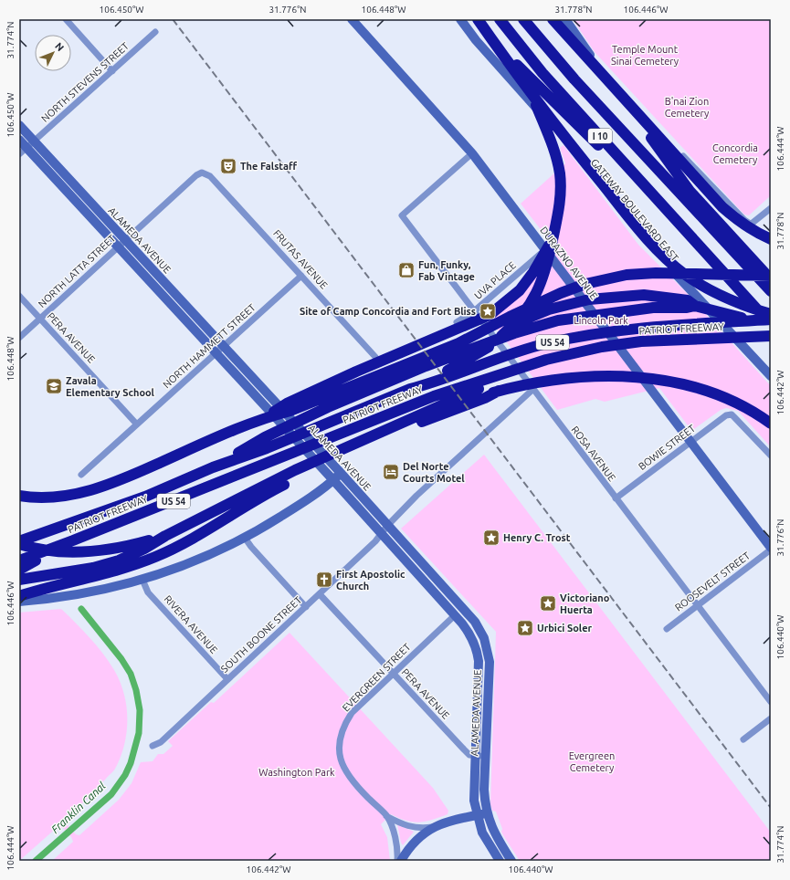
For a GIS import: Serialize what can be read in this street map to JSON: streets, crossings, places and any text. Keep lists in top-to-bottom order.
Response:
{
  "streets": {
    "highway": ["I 10", "PATRIOT FREEWAY", "US 54"],
    "main road": ["GATEWAY BOULEVARD EAST", "ALAMEDA AVENUE", "DURAZNO AVENUE"],
    "street": [
      "NORTH STEVENS STREET",
      "FRUTAS AVENUE",
      "NORTH LATTA STREET",
      "UVA PLACE",
      "PERA AVENUE",
      "NORTH HAMMETT STREET",
      "BOWIE STREET",
      "ROSA AVENUE",
      "ROOSEVELT STREET",
      "RIVERA AVENUE",
      "SOUTH BOONE STREET",
      "EVERGREEN STREET"
    ]
  },
  "crossings": [
    ["NORTH STEVENS STREET", "ALAMEDA AVENUE"],
    ["ALAMEDA AVENUE", "NORTH LATTA STREET"],
    ["ALAMEDA AVENUE", "PERA AVENUE"],
    ["ALAMEDA AVENUE", "NORTH HAMMETT STREET"],
    ["ALAMEDA AVENUE", "SOUTH BOONE STREET"],
    ["ALAMEDA AVENUE", "EVERGREEN STREET"],
    ["FRUTAS AVENUE", "NORTH LATTA STREET"],
    ["FRUTAS AVENUE", "NORTH HAMMETT STREET"],
    ["DURAZNO AVENUE", "UVA PLACE"],
    ["DURAZNO AVENUE", "BOWIE STREET"],
    ["DURAZNO AVENUE", "ROSA AVENUE"],
    ["DURAZNO AVENUE", "ROOSEVELT STREET"],
    ["NORTH LATTA STREET", "PERA AVENUE"],
    ["UVA PLACE", "ROSA AVENUE"],
    ["PERA AVENUE", "NORTH HAMMETT STREET"],
    ["PERA AVENUE", "SOUTH BOONE STREET"],
    ["PERA AVENUE", "EVERGREEN STREET"],
    ["BOWIE STREET", "ROSA AVENUE"],
    ["ROSA AVENUE", "ROOSEVELT STREET"],
    ["ROSA AVENUE", "SOUTH BOONE STREET"],
    ["RIVERA AVENUE", "SOUTH BOONE STREET"]
  ],
  "water": ["Franklin Canal"],
  "parks": [
    "Temple Mount Sinai Cemetery",
    "B'nai Zion Cemetery",
    "Concordia Cemetery",
    "Lincoln Park",
    "Evergreen Cemetery",
    "Washington Park"
  ],
  "places": {
    "theatre": ["The Falstaff"],
    "shop": ["Fun, Funky, Fab Vintage"],
    "place": [
      "Site of Camp Concordia and Fort Bliss",
      "Henry C. Trost",
      "Victoriano Huerta",
      "Urbici Soler"
    ],
    "school or university": ["Zavala Elementary School"],
    "hotel": ["Del Norte Courts Motel"],
    "church": ["First Apostolic Church"]
  },
  "north": "top right",
  "coordinates": [
    "106.450°W",
    "31.776°N",
    "106.448°W",
    "31.778°N",
    "106.446°W",
    "31.774°N",
    "106.444°W",
    "106.442°W",
    "106.440°W"
  ]
}
